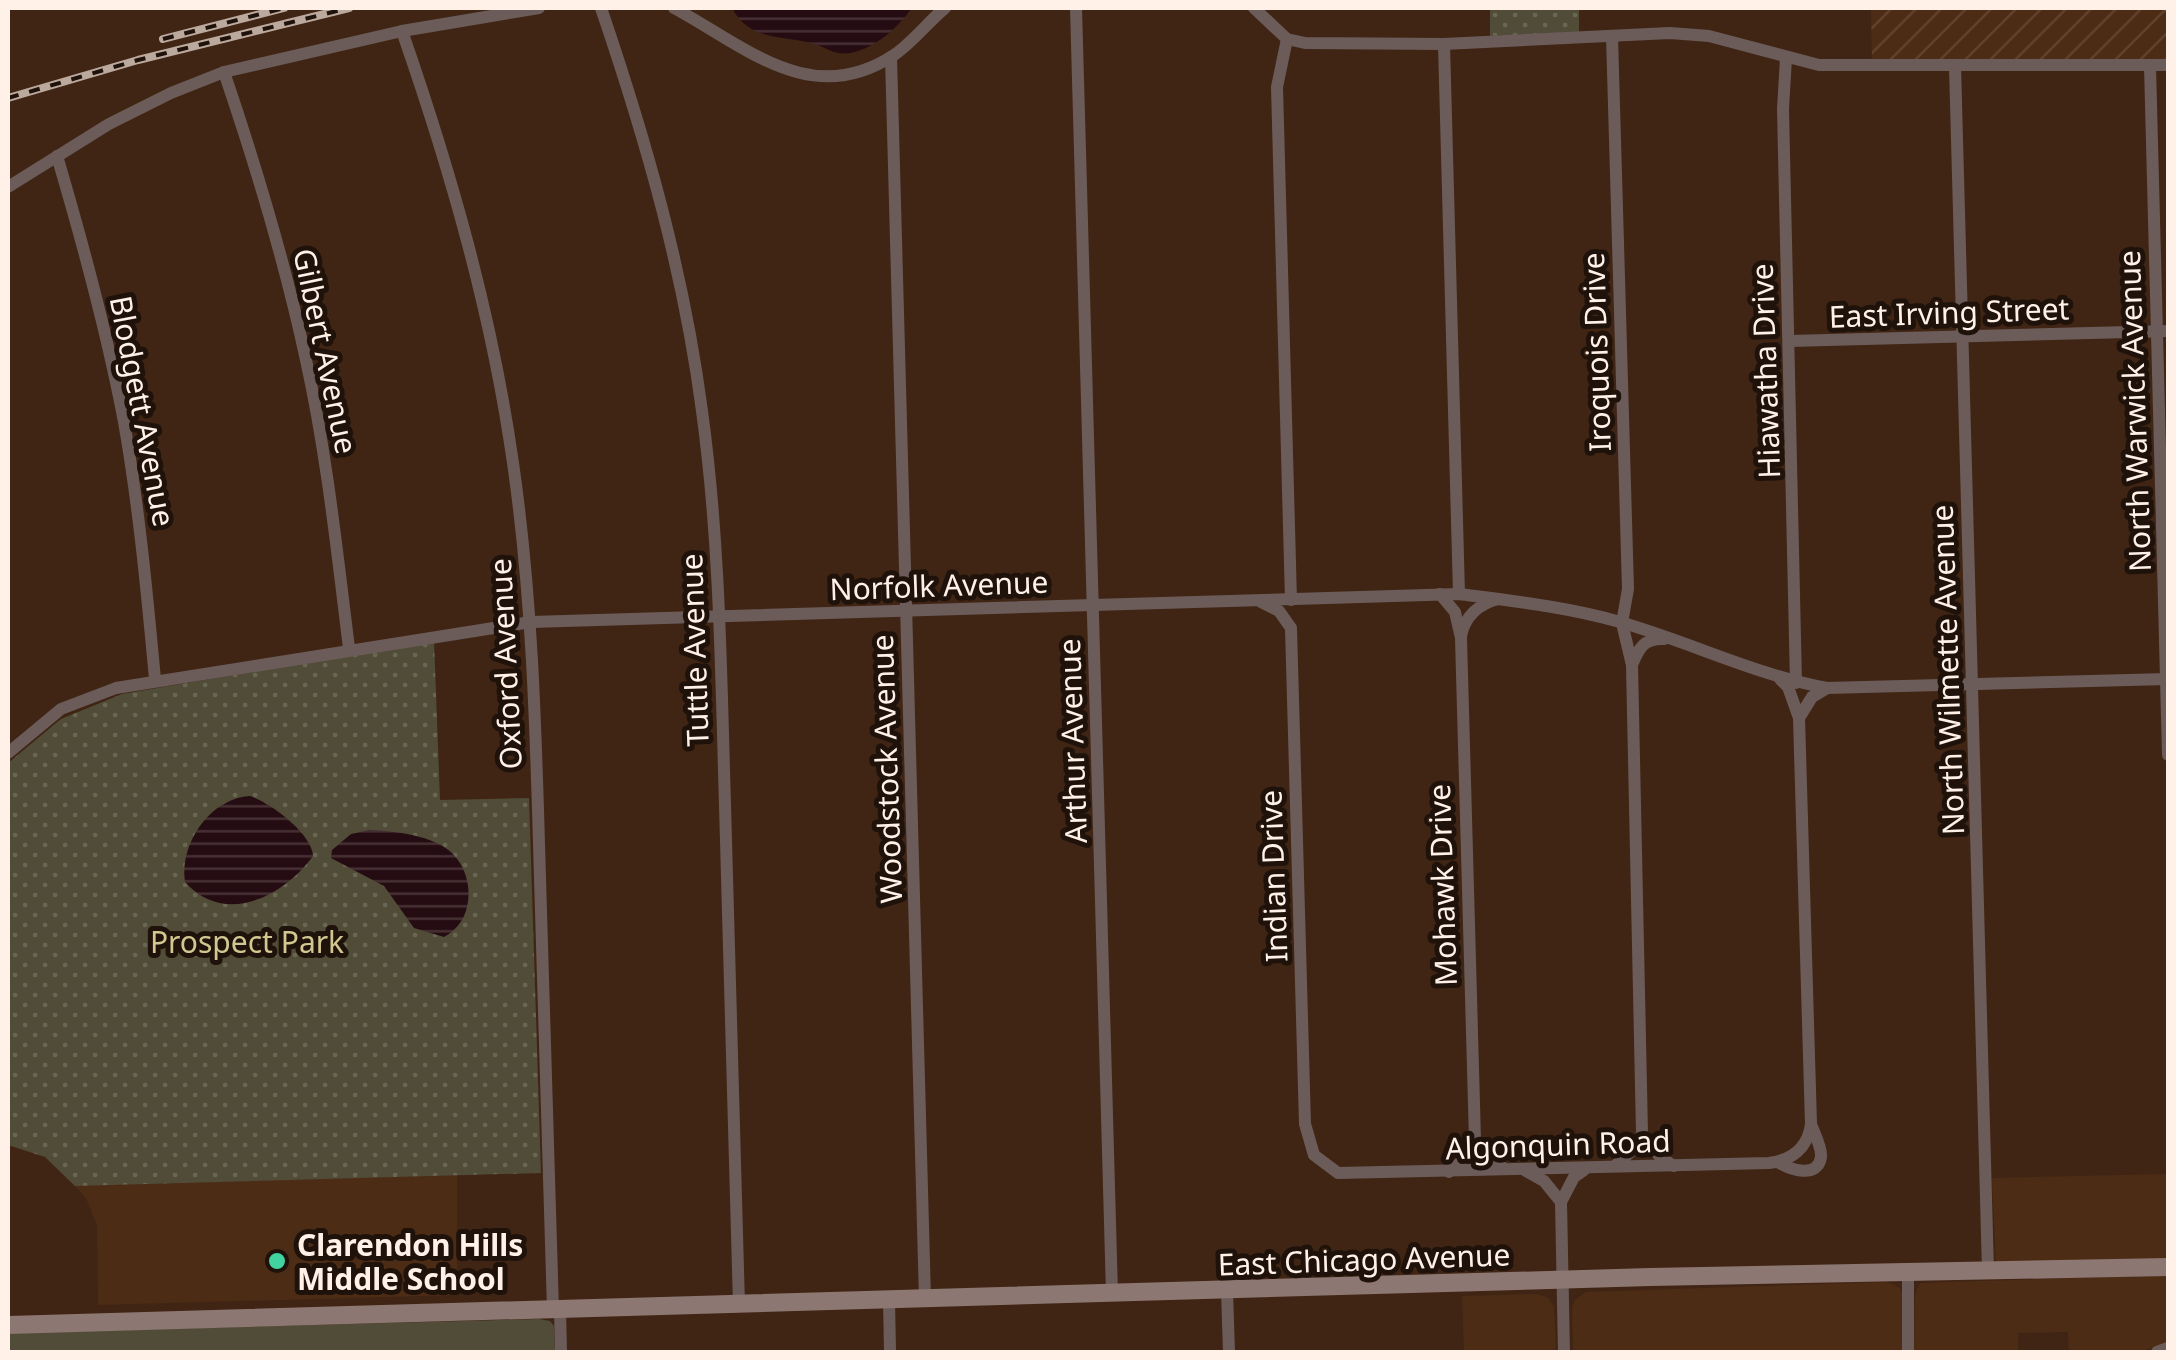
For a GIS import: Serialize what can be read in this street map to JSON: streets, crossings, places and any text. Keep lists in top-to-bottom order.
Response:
{
  "streets": {
    "main road": ["East Chicago Avenue"],
    "street": [
      "East Irving Street",
      "Gilbert Avenue",
      "Iroquois Drive",
      "Hiawatha Drive",
      "Blodgett Avenue",
      "North Warwick Avenue",
      "Norfolk Avenue",
      "Tuttle Avenue",
      "Oxford Avenue",
      "North Wilmette Avenue",
      "Arthur Avenue",
      "Woodstock Avenue",
      "Indian Drive",
      "Mohawk Drive",
      "Algonquin Road"
    ]
  },
  "crossings": [
    ["East Irving Street", "Hiawatha Drive"],
    ["East Irving Street", "North Warwick Avenue"],
    ["East Irving Street", "North Wilmette Avenue"],
    ["Gilbert Avenue", "Norfolk Avenue"],
    ["Iroquois Drive", "Norfolk Avenue"],
    ["Hiawatha Drive", "Norfolk Avenue"],
    ["Blodgett Avenue", "Norfolk Avenue"],
    ["North Warwick Avenue", "Norfolk Avenue"],
    ["Norfolk Avenue", "Tuttle Avenue"],
    ["Norfolk Avenue", "Oxford Avenue"],
    ["Norfolk Avenue", "North Wilmette Avenue"],
    ["Norfolk Avenue", "Arthur Avenue"],
    ["Norfolk Avenue", "Woodstock Avenue"],
    ["Norfolk Avenue", "Mohawk Drive"],
    ["Tuttle Avenue", "East Chicago Avenue"],
    ["Oxford Avenue", "East Chicago Avenue"],
    ["North Wilmette Avenue", "East Chicago Avenue"],
    ["Arthur Avenue", "East Chicago Avenue"],
    ["Woodstock Avenue", "East Chicago Avenue"],
    ["Indian Drive", "Algonquin Road"]
  ],
  "parks": ["Prospect Park"],
  "places": ["Clarendon Hills Middle School"]
}
